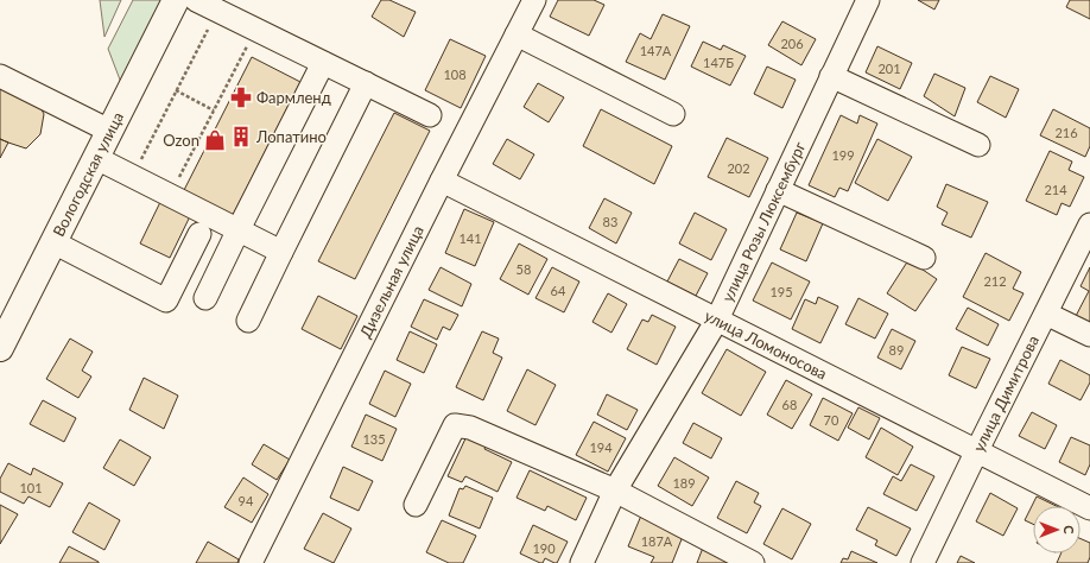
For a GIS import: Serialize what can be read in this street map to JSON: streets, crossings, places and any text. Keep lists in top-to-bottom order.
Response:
{
  "streets": {
    "main road": ["Вологодская улица"],
    "street": [
      "улица Розы Люксембург",
      "Дизельная улица",
      "улица Ломоносова",
      "улица Димитрова"
    ]
  },
  "crossings": [
    ["улица Розы Люксембург", "улица Ломоносова"],
    ["Дизельная улица", "улица Ломоносова"],
    ["улица Ломоносова", "улица Димитрова"]
  ],
  "places": {
    "pharmacy": ["Фармленд"],
    "building": ["Лопатино"],
    "shop": ["Ozon"]
  },
  "house_numbers": [
    "206",
    "147А",
    "147Б",
    "201",
    "108",
    "216",
    "199",
    "202",
    "214",
    "83",
    "141",
    "58",
    "212",
    "64",
    "195",
    "89",
    "68",
    "70",
    "135",
    "194",
    "189",
    "101",
    "94",
    "187А",
    "190"
  ],
  "north": "right"
}
